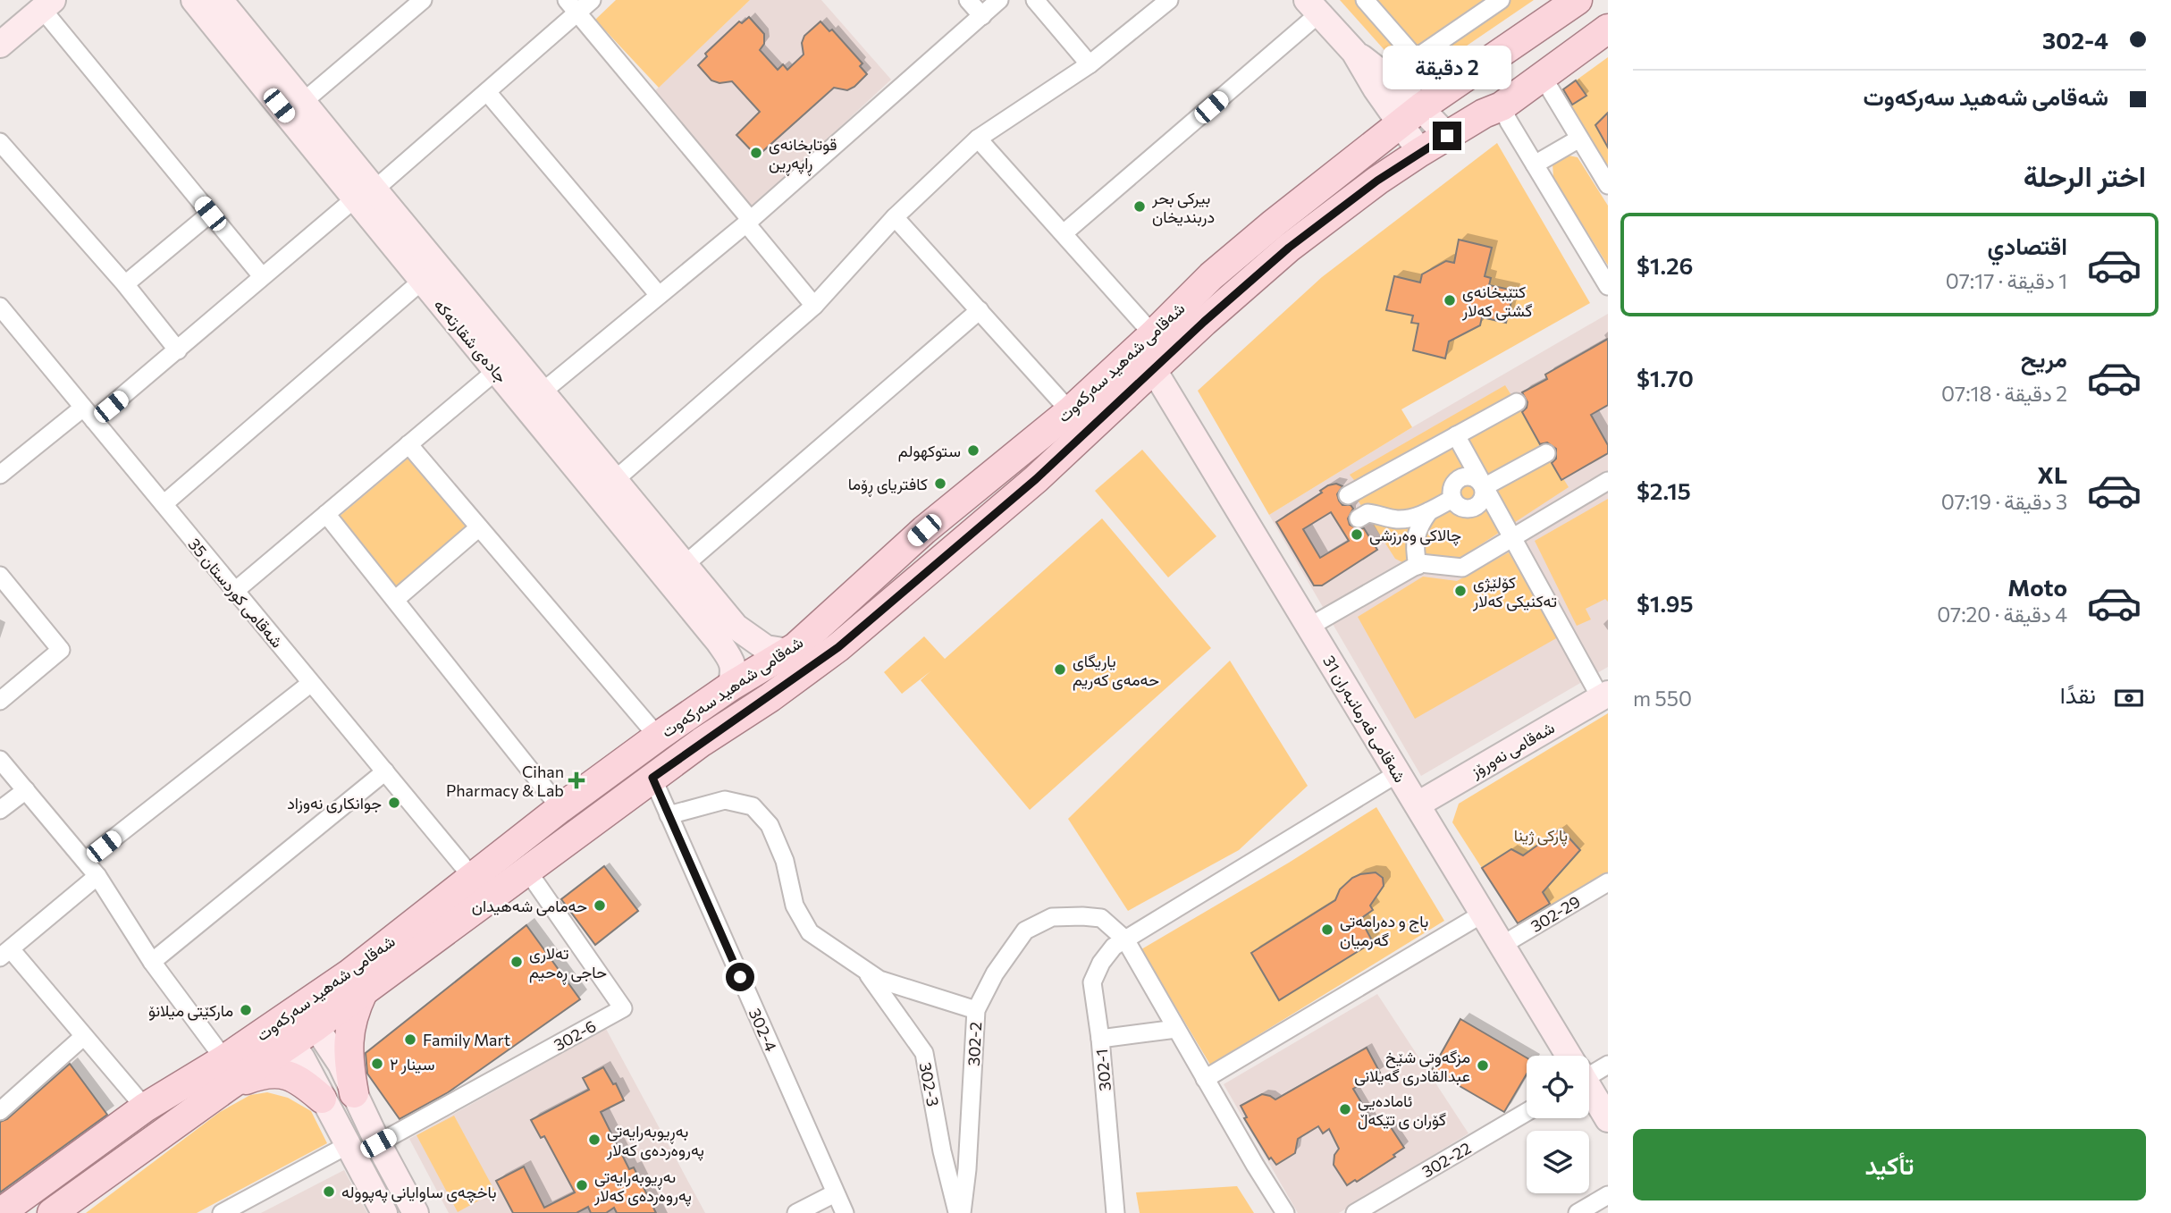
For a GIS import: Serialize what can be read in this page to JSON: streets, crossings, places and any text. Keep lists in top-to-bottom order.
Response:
{
  "streets": {
    "main road": [
      "جادەی شقارتەکە",
      "شەقامی شەهید سەرکەوت",
      "شەقامی فەرمانبەران 31",
      "شەقامی نەورۆز"
    ],
    "street": [
      "شەقامی کوردستان 35",
      "302-29",
      "302-4",
      "302-6",
      "302-2",
      "302-1",
      "302-3",
      "302-22"
    ]
  },
  "crossings": [
    ["جادەی شقارتەکە", "شەقامی شەهید سەرکەوت"],
    ["شەقامی شەهید سەرکەوت", "شەقامی کوردستان 35"],
    ["شەقامی شەهید سەرکەوت", "شەقامی فەرمانبەران 31"],
    ["شەقامی شەهید سەرکەوت", "302-4"],
    ["شەقامی شەهید سەرکەوت", "302-6"],
    ["شەقامی فەرمانبەران 31", "شەقامی نەورۆز"],
    ["شەقامی فەرمانبەران 31", "302-29"],
    ["شەقامی فەرمانبەران 31", "302-1"],
    ["302-2", "302-1"],
    ["302-2", "302-3"]
  ],
  "parks": ["پارکی ژینا"],
  "places": {
    "other": [
      "قوتابخانەی ڕاپەڕین",
      "بيركى بحر دربنديخان",
      "کتێبخانەی گشتی کەلار",
      "ستوكهولم",
      "کافتریای ڕۆما",
      "چالاکی وەرزشی",
      "کۆلێژی تەکنیکی کەلار",
      "یاریگای ‌حەمەی کەریم",
      "جوانکاری نەوزاد",
      "حەمامی شەهیدان",
      "باج و دەرامەتی گەرمیان",
      "تەلاری حاجی ڕەحیم",
      "مارکێتی میلانۆ",
      "Family Mart",
      "سینار ٢",
      "مزگەوتی شێخ عبدالقادری گەیلانی",
      "ئامادەیی گۆران ی تێکەڵ",
      "بەڕیوبەرایەتی پەروەردەی کەلار",
      "ىەڕیوبەرایەتی پەروەردەی کەلار",
      "باخچەی ساوایانی پەپوولە"
    ],
    "health": ["Cihan Pharmacy & Lab"]
  },
  "page": {
    "banner": ["302-4", "شەقامی شەهید سەرکەوت"],
    "bubble": "2 دقيقة",
    "heading": "اختر الرحلة",
    "list": [
      {
        "name": "اقتصادي",
        "note": "1 دقيقة · 07:17",
        "value": "$1.26"
      },
      {
        "name": "مريح",
        "note": "2 دقيقة · 07:18",
        "value": "$1.70"
      },
      {
        "name": "XL",
        "note": "3 دقيقة · 07:19",
        "value": "$2.15"
      },
      {
        "name": "Moto",
        "note": "4 دقيقة · 07:20",
        "value": "$1.95"
      }
    ],
    "pay": ["نقدًا", "550 m"],
    "buttons": "تأكيد"
  }
}
